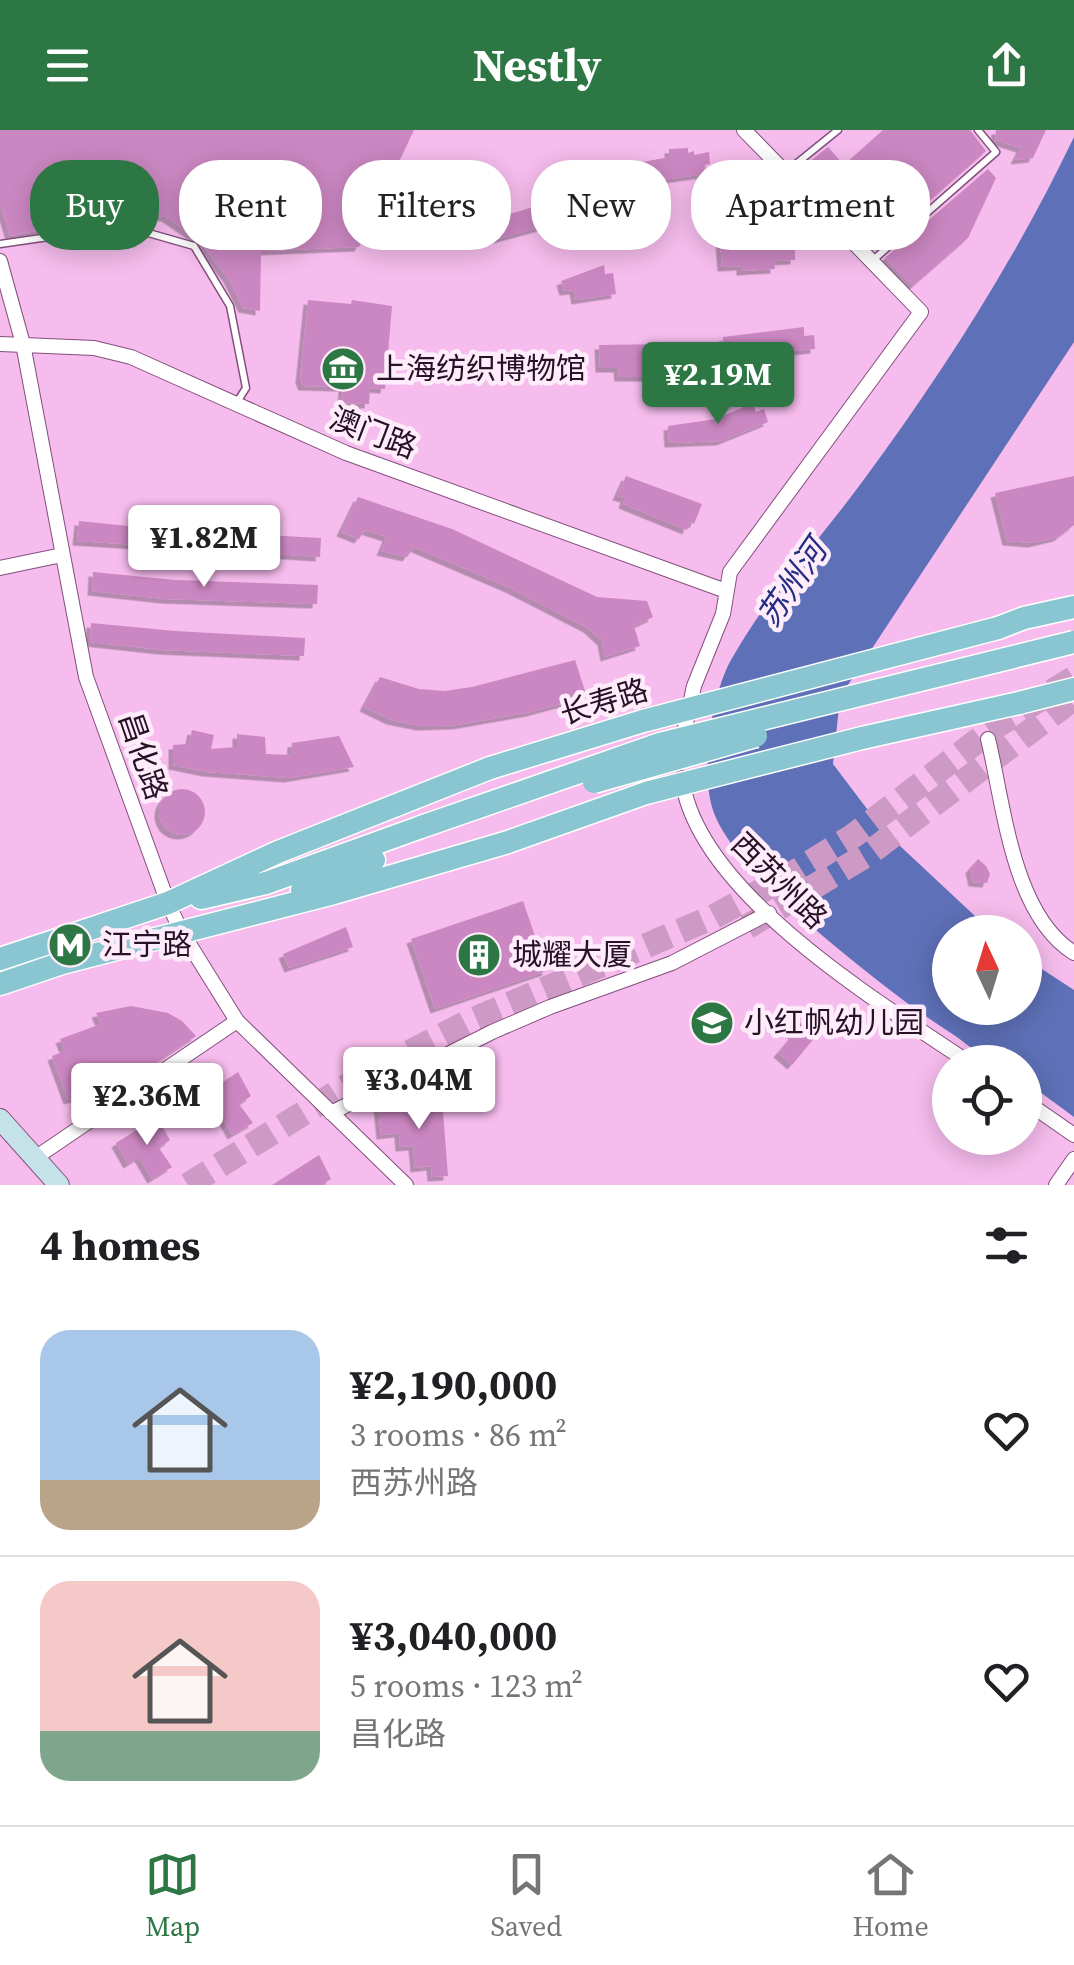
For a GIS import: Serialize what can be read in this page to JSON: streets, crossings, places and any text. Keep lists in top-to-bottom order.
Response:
{
  "streets": {
    "main road": ["长寿路"],
    "street": ["澳门路", "昌化路", "西苏州路"]
  },
  "crossings": [
    ["澳门路", "昌化路"],
    ["澳门路", "西苏州路"],
    ["长寿路", "昌化路"]
  ],
  "water": ["苏州河"],
  "places": {
    "museum": ["上海纺织博物馆"],
    "metro station": ["江宁路"],
    "building": ["城耀大厦"],
    "school or university": ["小红帆幼儿园"]
  },
  "north": "top",
  "page": {
    "header": "Nestly",
    "chip": [
      "Buy",
      "Rent",
      "Filters",
      "New",
      "Apartment"
    ],
    "price": [
      "¥2.19M",
      "¥1.82M",
      "¥3.04M",
      "¥2.36M"
    ],
    "heading": "4 homes",
    "list": [
      {
        "name": "¥2,190,000",
        "note": "3 rooms · 86 m² · 西苏州路"
      },
      {
        "name": "¥3,040,000",
        "note": "5 rooms · 123 m² · 昌化路"
      }
    ],
    "tabs": ["Map", "Saved", "Home"]
  }
}
